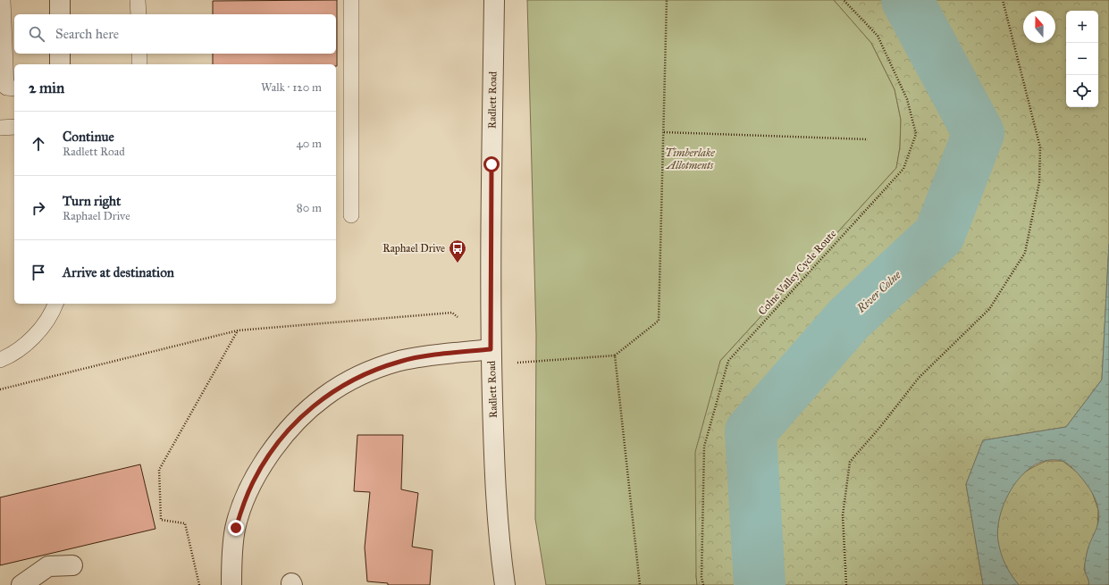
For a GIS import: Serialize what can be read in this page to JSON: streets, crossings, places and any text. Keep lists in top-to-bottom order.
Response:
{
  "streets": {
    "street": ["Radlett Road"],
    "path": ["Colne Valley Cycle Route"]
  },
  "water": ["River Colne"],
  "parks": ["Timberlake Allotments"],
  "places": {
    "bus stop": ["Raphael Drive"]
  },
  "north": "top",
  "page": {
    "map_buttons": ["+", "−"],
    "search": "Search here",
    "heading": ["2 min", "Walk · 120 m"],
    "list": [
      ["Continue", "Radlett Road", "40 m"],
      ["Turn right", "Raphael Drive", "80 m"],
      "Arrive at destination"
    ]
  }
}
